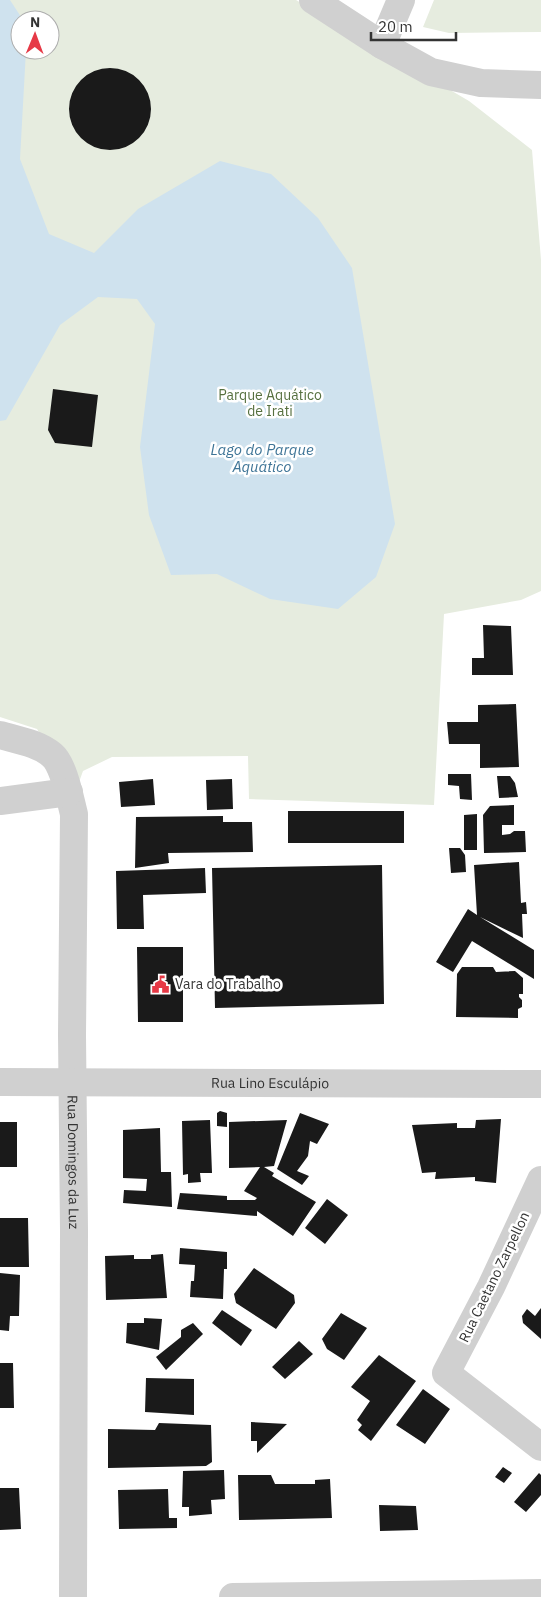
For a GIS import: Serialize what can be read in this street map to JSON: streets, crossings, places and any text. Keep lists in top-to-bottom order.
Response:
{
  "streets": {
    "street": ["Rua Lino Esculápio", "Rua Domingos da Luz", "Rua Caetano Zarpellon"]
  },
  "crossings": [
    ["Rua Lino Esculápio", "Rua Domingos da Luz"]
  ],
  "water": ["Lago do Parque Aquático"],
  "parks": ["Parque Aquático de Irati"],
  "places": {
    "public building": ["Vara do Trabalho"]
  },
  "scale_bar": "20 m",
  "north": "top"
}
